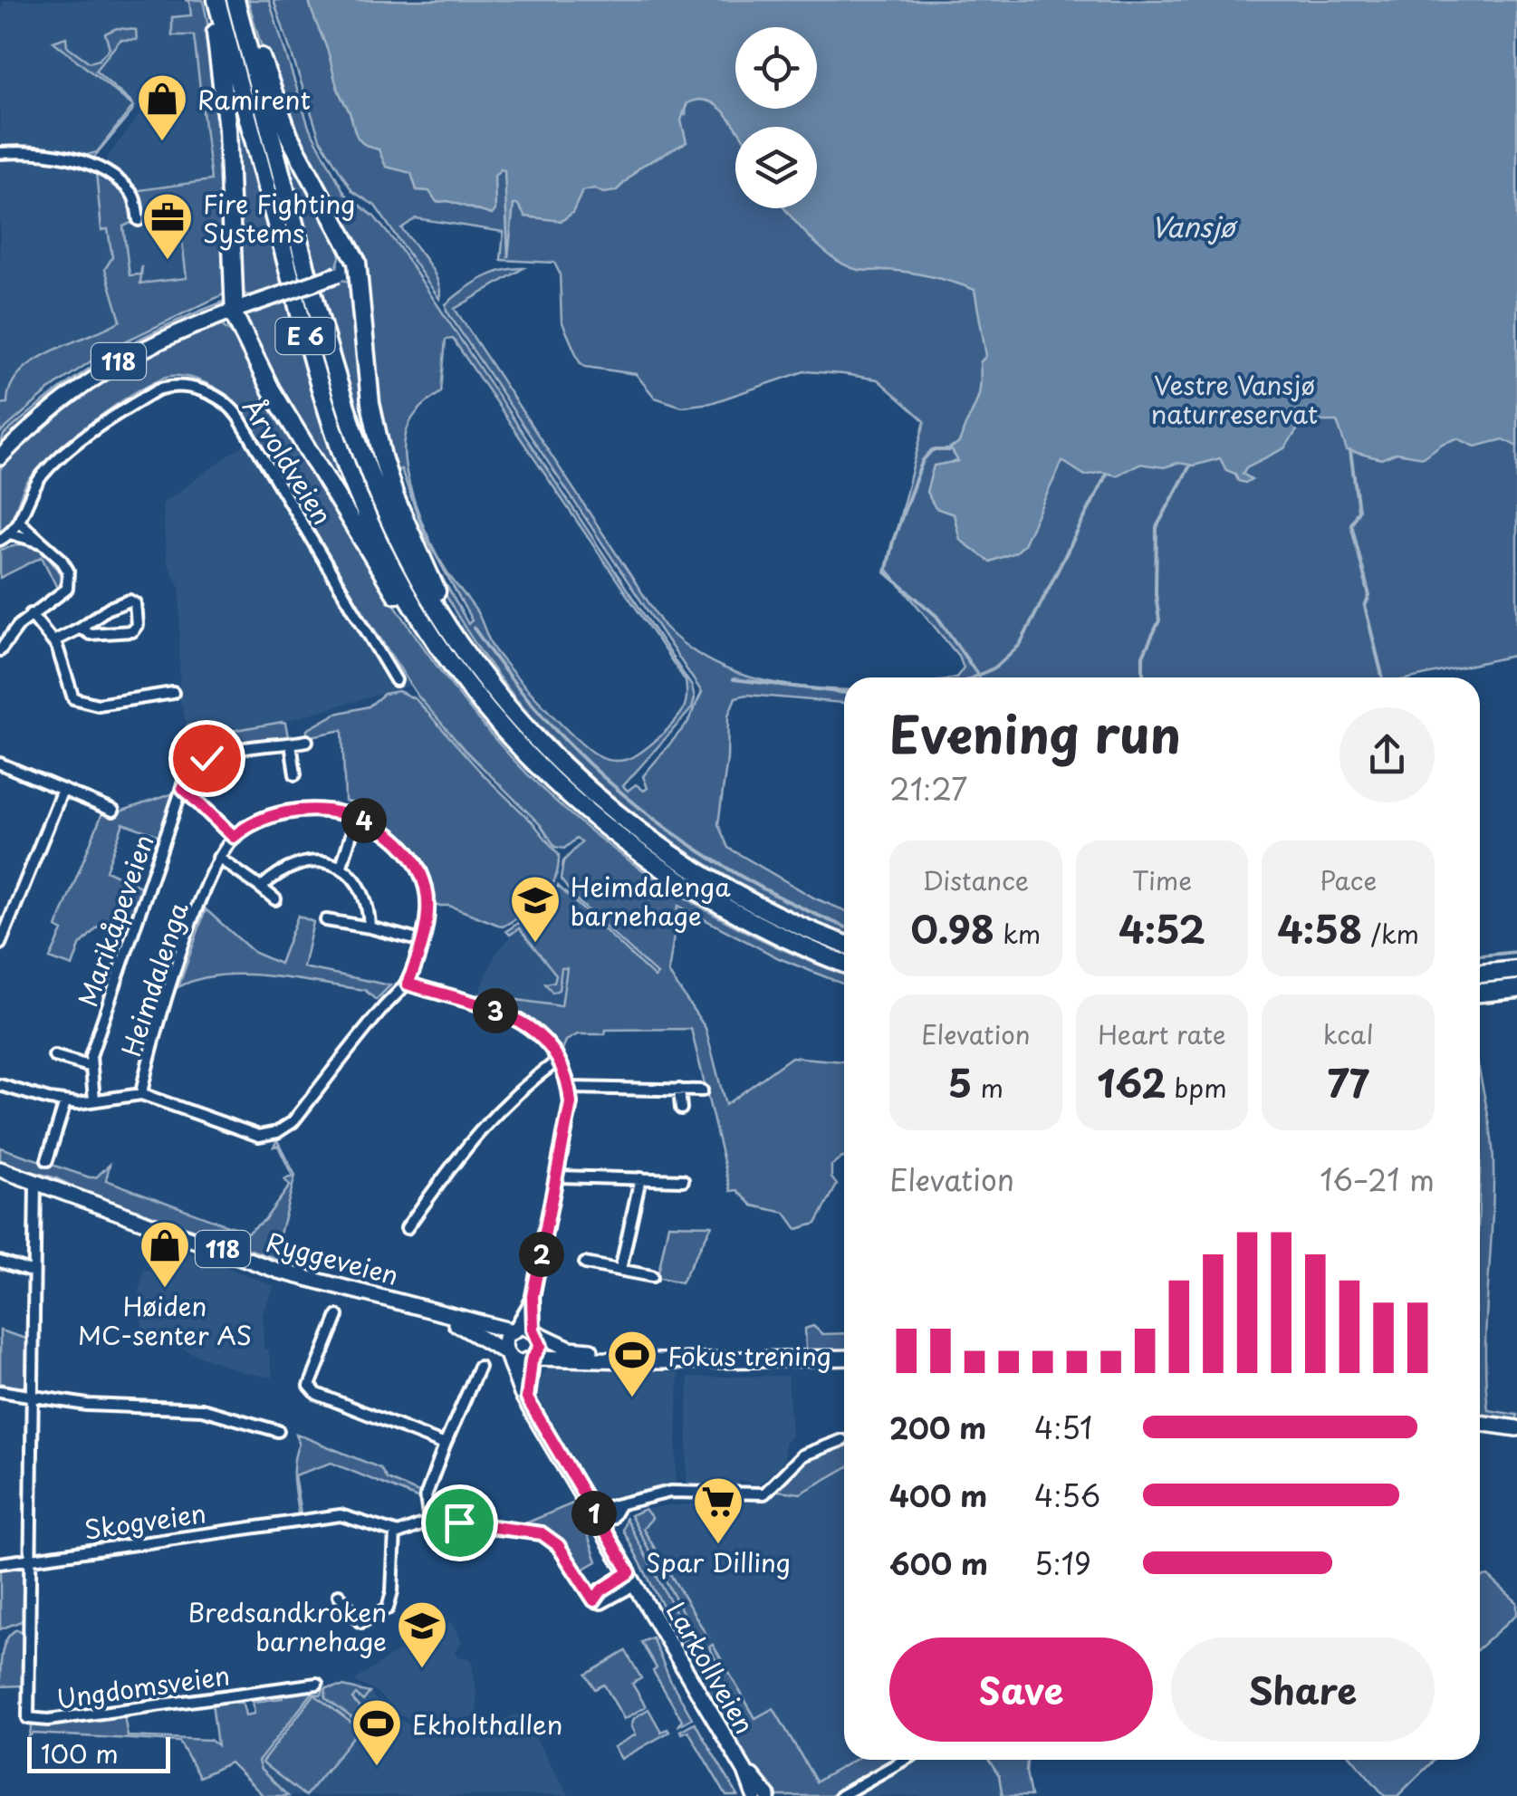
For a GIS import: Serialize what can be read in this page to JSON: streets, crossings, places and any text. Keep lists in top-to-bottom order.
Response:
{
  "streets": {
    "highway": ["E 6"],
    "main road": ["118", "Ryggeveien", "Larkollveien"],
    "street": [
      "Årvoldveien",
      "Marikåpeveien",
      "Heimdalenga",
      "Skogveien",
      "Ungdomsveien"
    ]
  },
  "crossings": [
    ["E 6", "118"],
    ["118", "Ryggeveien"],
    ["118", "Larkollveien"],
    ["Marikåpeveien", "Heimdalenga"],
    ["Ryggeveien", "Larkollveien"],
    ["Skogveien", "Ungdomsveien"]
  ],
  "water": ["Vansjø"],
  "parks": ["Vestre Vansjø naturreservat"],
  "places": {
    "shop": ["Ramirent", "Høiden MC-senter AS"],
    "office": ["Fire Fighting Systems"],
    "school or university": ["Heimdalenga barnehage", "Bredsandkroken barnehage"],
    "sports": ["Fokus trening", "Ekholthallen"],
    "supermarket": ["Spar Dilling"]
  },
  "scale_bar": "100 m",
  "page": {
    "heading": ["Evening run", "21:27"],
    "pins": [
      "4",
      "3",
      "2",
      "1"
    ],
    "stats": [
      ["Distance", "0.98 km"],
      ["Time", "4:52"],
      ["Pace", "4:58 /km"],
      ["Elevation", "5 m"],
      ["Heart rate", "162 bpm"],
      ["kcal", "77"]
    ],
    "chart": ["Elevation", "16–21 m"],
    "list": [
      {
        "name": "200 m",
        "note": "4:51"
      },
      {
        "name": "400 m",
        "note": "4:56"
      },
      {
        "name": "600 m",
        "note": "5:19"
      }
    ],
    "buttons": ["Save", "Share"],
    "scale": "100 m"
  }
}
